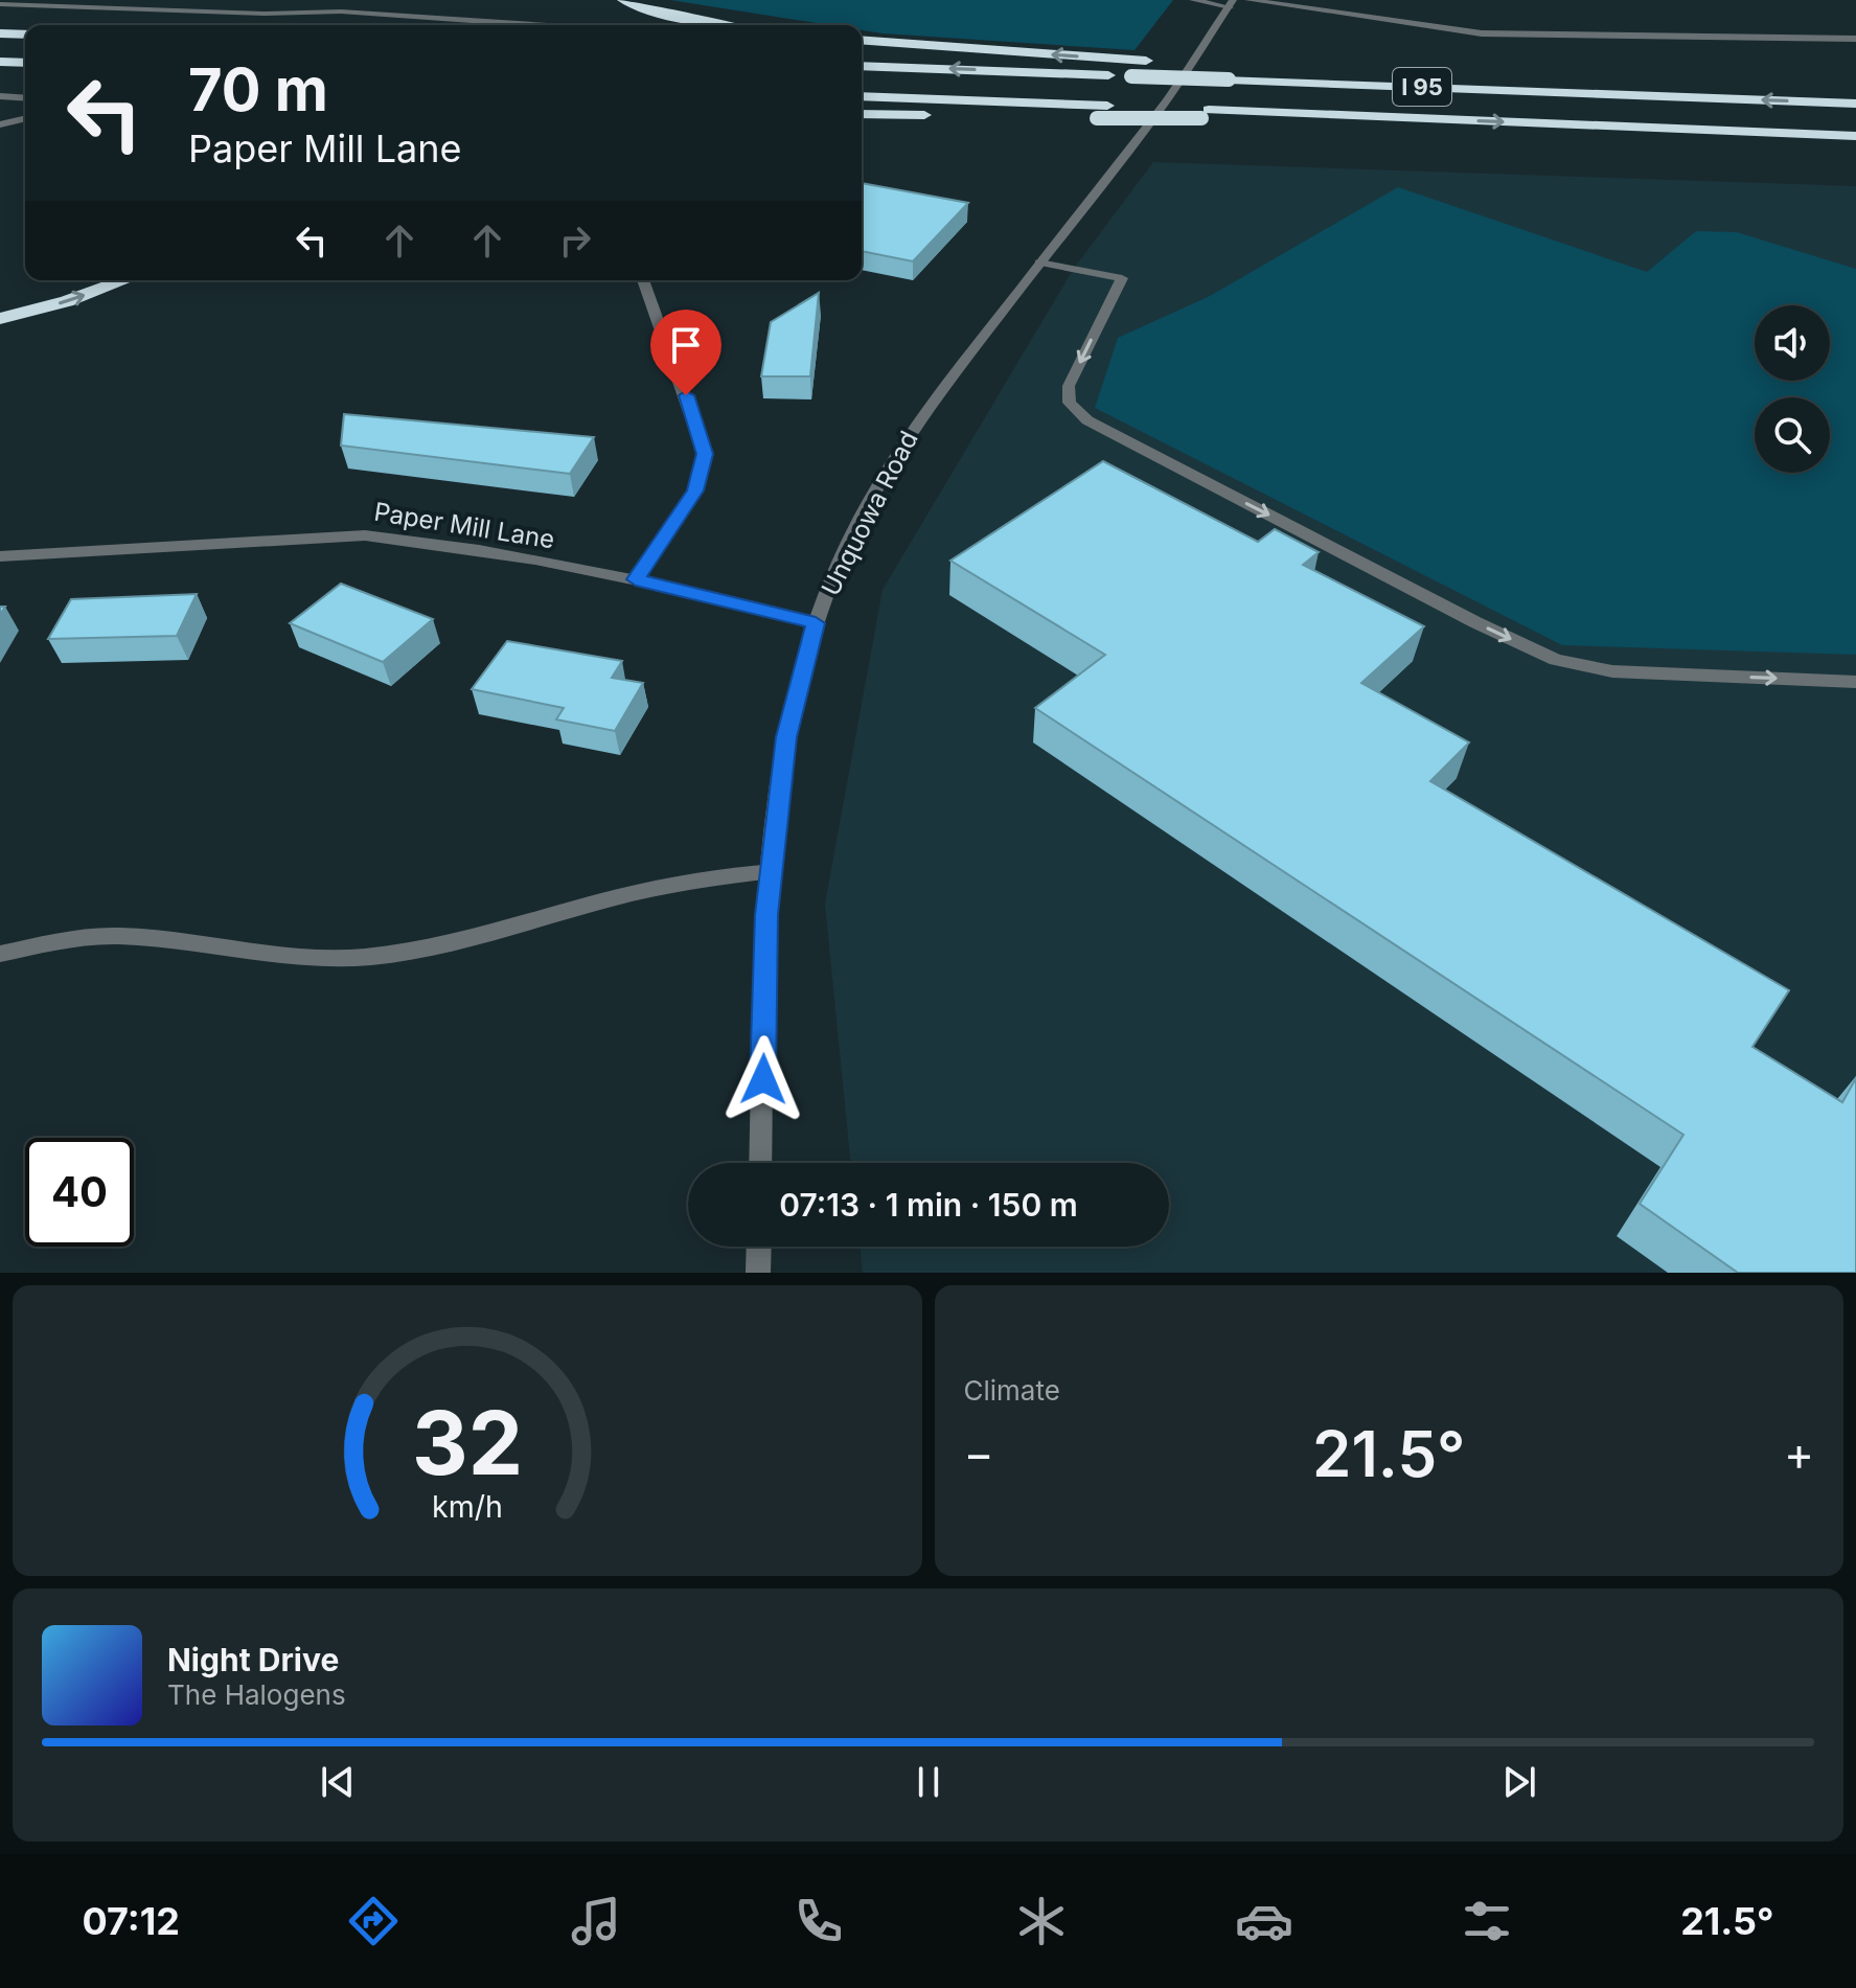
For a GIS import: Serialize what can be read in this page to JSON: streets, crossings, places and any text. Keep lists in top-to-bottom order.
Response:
{
  "streets": {
    "highway": ["I 95"],
    "street": ["Unquowa Road", "Paper Mill Lane"]
  },
  "crossings": [
    ["Unquowa Road", "Paper Mill Lane"]
  ],
  "page": {
    "turn": ["70 m", "Paper Mill Lane"],
    "limit": "40",
    "trip": "07:13 · 1 min · 150 m",
    "tile": "Climate",
    "heat": ["−", "21.5°", "+"],
    "song": ["Night Drive", "The Halogens"],
    "tabs": ["07:12", "21.5°"],
    "gauge": ["32", "km/h"]
  }
}
